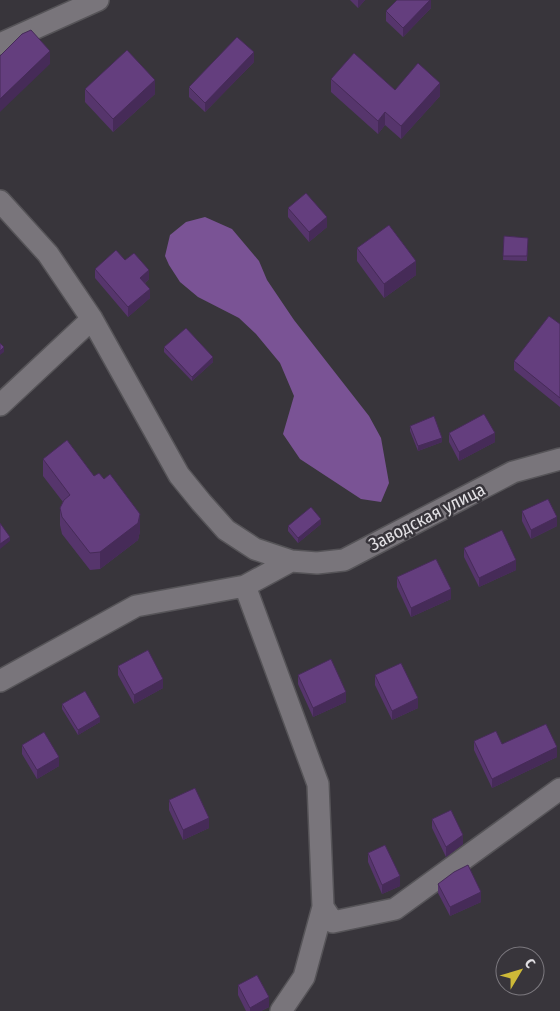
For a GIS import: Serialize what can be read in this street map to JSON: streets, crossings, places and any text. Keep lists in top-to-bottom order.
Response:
{
  "streets": {
    "street": ["Заводская улица"]
  },
  "north": "top right"
}
